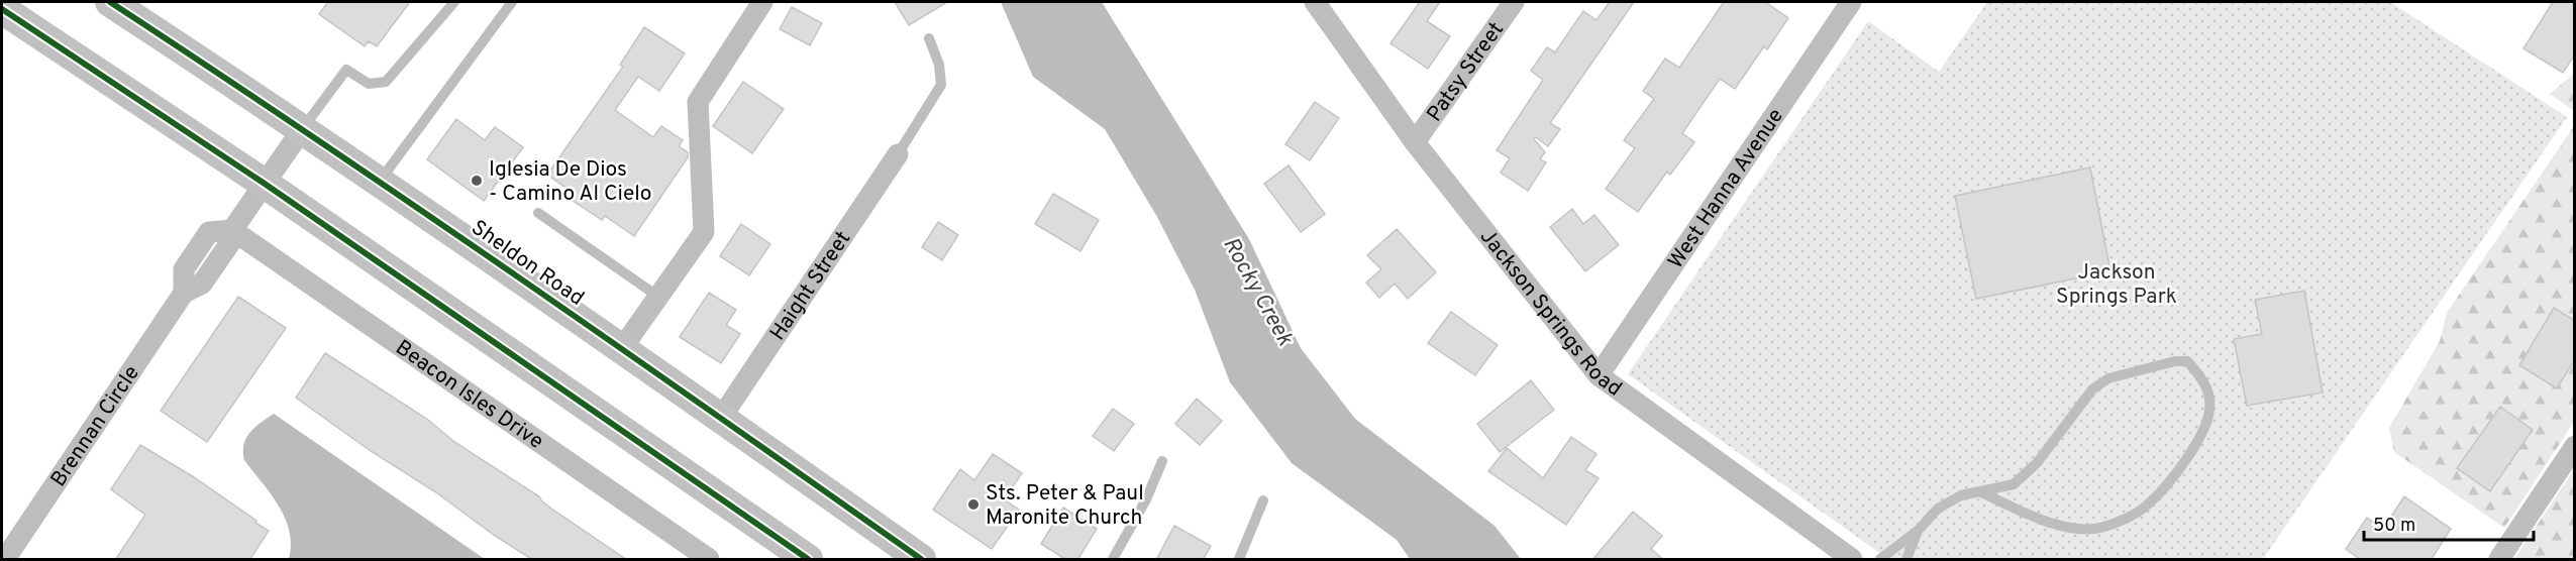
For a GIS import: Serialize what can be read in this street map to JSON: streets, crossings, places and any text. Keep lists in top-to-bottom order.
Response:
{
  "streets": {
    "main road": ["Sheldon Road"],
    "street": [
      "Patsy Street",
      "West Hanna Avenue",
      "Haight Street",
      "Jackson Springs Road",
      "Beacon Isles Drive",
      "Brennan Circle"
    ]
  },
  "crossings": [
    ["Patsy Street", "Jackson Springs Road"],
    ["West Hanna Avenue", "Jackson Springs Road"],
    ["Sheldon Road", "Haight Street"],
    ["Beacon Isles Drive", "Brennan Circle"]
  ],
  "water": ["Rocky Creek"],
  "parks": ["Jackson Springs Park"],
  "places": ["Iglesia De Dios - Camino Al Cielo", "Sts. Peter & Paul Maronite Church"],
  "scale_bar": "50 m"
}
